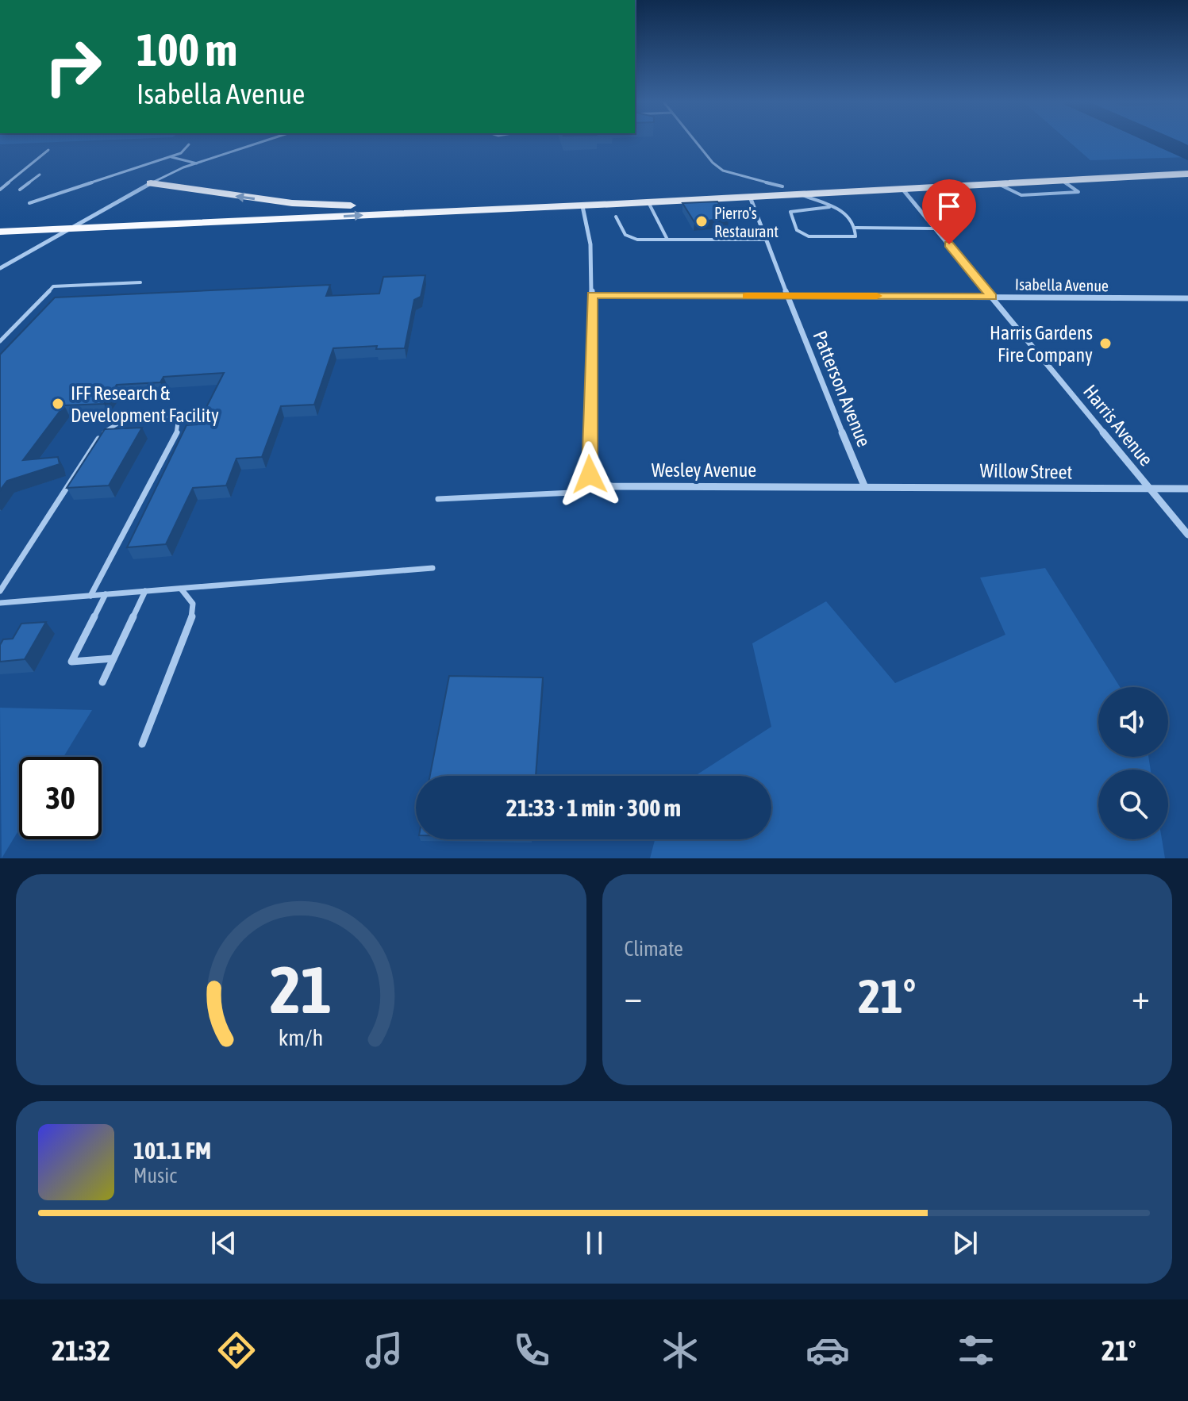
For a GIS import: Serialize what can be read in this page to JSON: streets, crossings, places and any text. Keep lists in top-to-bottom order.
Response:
{
  "streets": {
    "street": [
      "Isabella Avenue",
      "Patterson Avenue",
      "Harris Avenue",
      "Wesley Avenue",
      "Willow Street"
    ]
  },
  "crossings": [
    ["Isabella Avenue", "Patterson Avenue"],
    ["Isabella Avenue", "Harris Avenue"],
    ["Patterson Avenue", "Wesley Avenue"],
    ["Patterson Avenue", "Willow Street"],
    ["Harris Avenue", "Willow Street"],
    ["Wesley Avenue", "Willow Street"]
  ],
  "places": ["Pierro's Restaurant", "Harris Gardens Fire Company", "IFF Research & Development Facility"],
  "page": {
    "turn": ["100 m", "Isabella Avenue"],
    "limit": "30",
    "trip": "21:33 · 1 min · 300 m",
    "tile": "Climate",
    "heat": ["−", "21°", "+"],
    "song": ["101.1 FM", "Music"],
    "tabs": ["21:32", "21°"],
    "gauge": ["21", "km/h"]
  }
}
